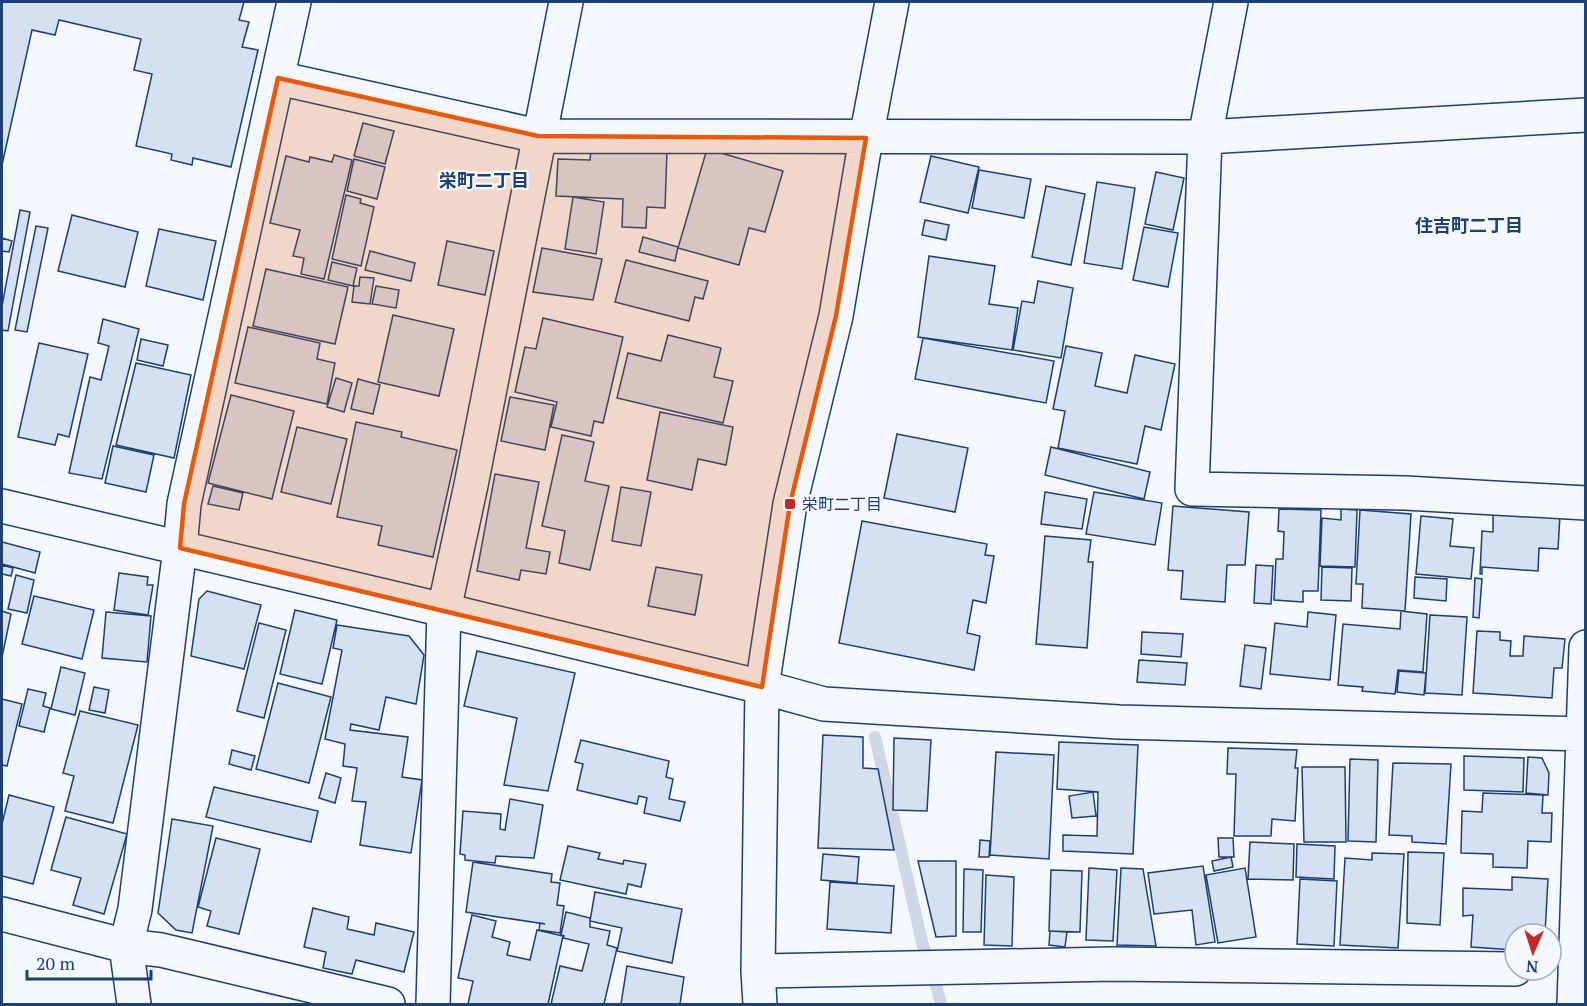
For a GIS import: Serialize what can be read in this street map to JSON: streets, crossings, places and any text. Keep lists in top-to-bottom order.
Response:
{
  "districts": ["栄町二丁目", "住吉町二丁目"],
  "places": {
    "transit": ["栄町二丁目"]
  },
  "scale_bar": "20 m",
  "north": "bottom"
}
